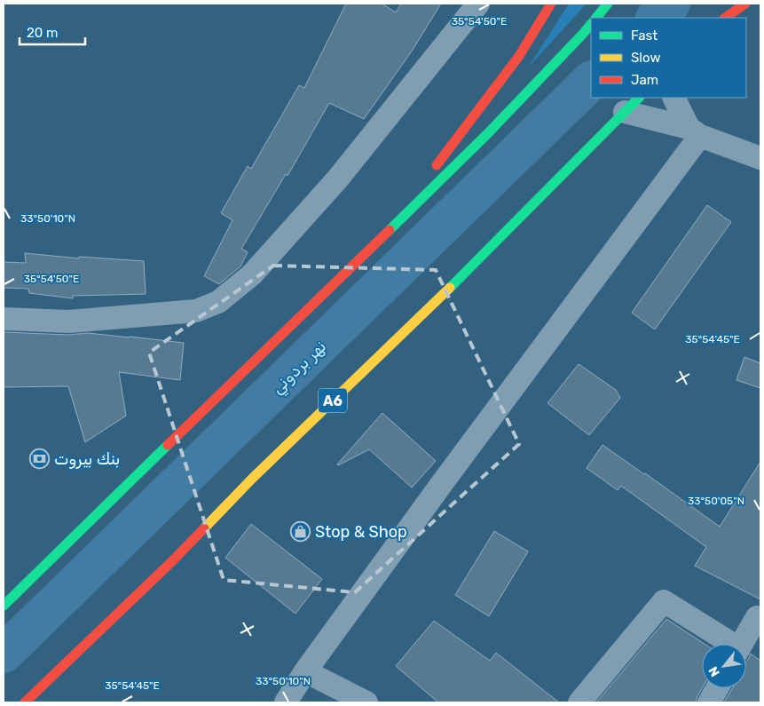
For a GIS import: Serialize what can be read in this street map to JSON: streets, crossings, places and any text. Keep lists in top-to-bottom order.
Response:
{
  "streets": {
    "highway": ["A6"]
  },
  "water": ["نهر بردوني"],
  "places": {
    "bank": ["بنك بيروت"],
    "shop": ["Stop & Shop"]
  },
  "legend": ["Fast", "Slow", "Jam"],
  "scale_bar": "20 m",
  "north": "bottom left",
  "coordinates": [
    "35°54'50\"E",
    "33°50'10\"N",
    "35°54'45\"E",
    "33°50'05\"N"
  ]
}
